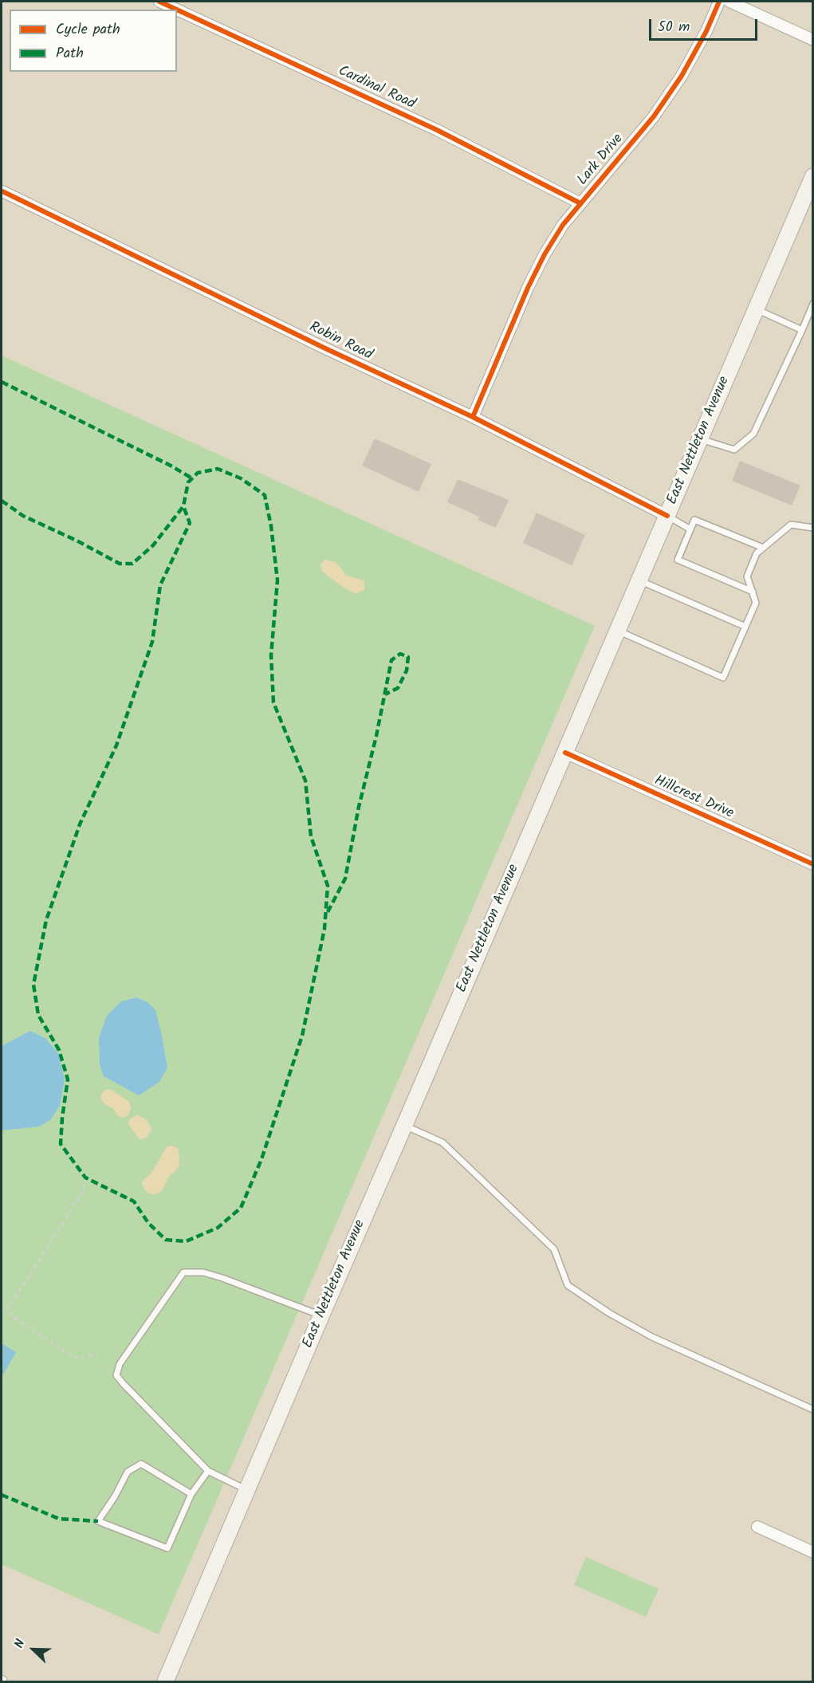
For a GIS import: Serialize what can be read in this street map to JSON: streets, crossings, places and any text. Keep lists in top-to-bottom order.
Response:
{
  "streets": {
    "main road": ["East Nettleton Avenue"],
    "street": [
      "Cardinal Road",
      "Lark Drive",
      "Robin Road",
      "Hillcrest Drive"
    ]
  },
  "crossings": [
    ["Cardinal Road", "Lark Drive"],
    ["Lark Drive", "Robin Road"],
    ["Robin Road", "East Nettleton Avenue"],
    ["East Nettleton Avenue", "Hillcrest Drive"]
  ],
  "legend": ["Cycle path", "Path"],
  "scale_bar": "50 m",
  "north": "top left"
}
